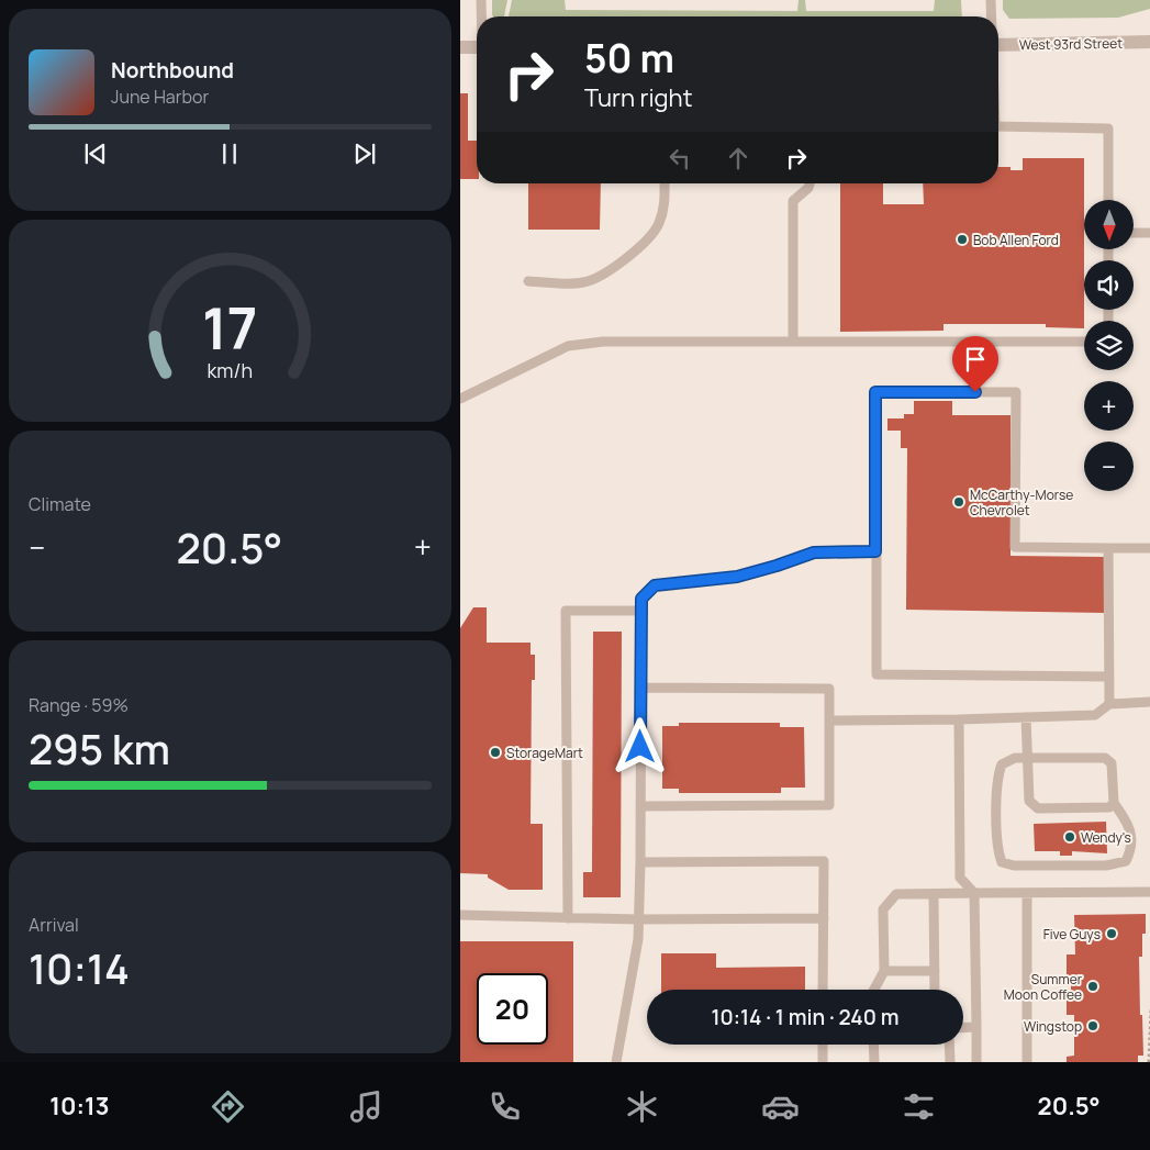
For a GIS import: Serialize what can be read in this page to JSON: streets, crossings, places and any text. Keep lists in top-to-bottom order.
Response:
{
  "streets": {
    "street": ["West 93rd Street"]
  },
  "places": [
    "Bob Allen Ford",
    "McCarthy-Morse Chevrolet",
    "StorageMart",
    "Wendy's",
    "Five Guys",
    "Summer Moon Coffee",
    "Wingstop"
  ],
  "north": "bottom",
  "page": {
    "turn": ["50 m", "Turn right"],
    "song": ["Northbound", "June Harbor"],
    "map_buttons": ["+", "−"],
    "tile": [
      "Climate",
      ["Range · 59%", "295 km"],
      ["Arrival", "10:14"]
    ],
    "heat": ["−", "20.5°", "+"],
    "limit": "20",
    "trip": "10:14 · 1 min · 240 m",
    "tabs": ["10:13", "20.5°"],
    "gauge": ["17", "km/h"]
  }
}
